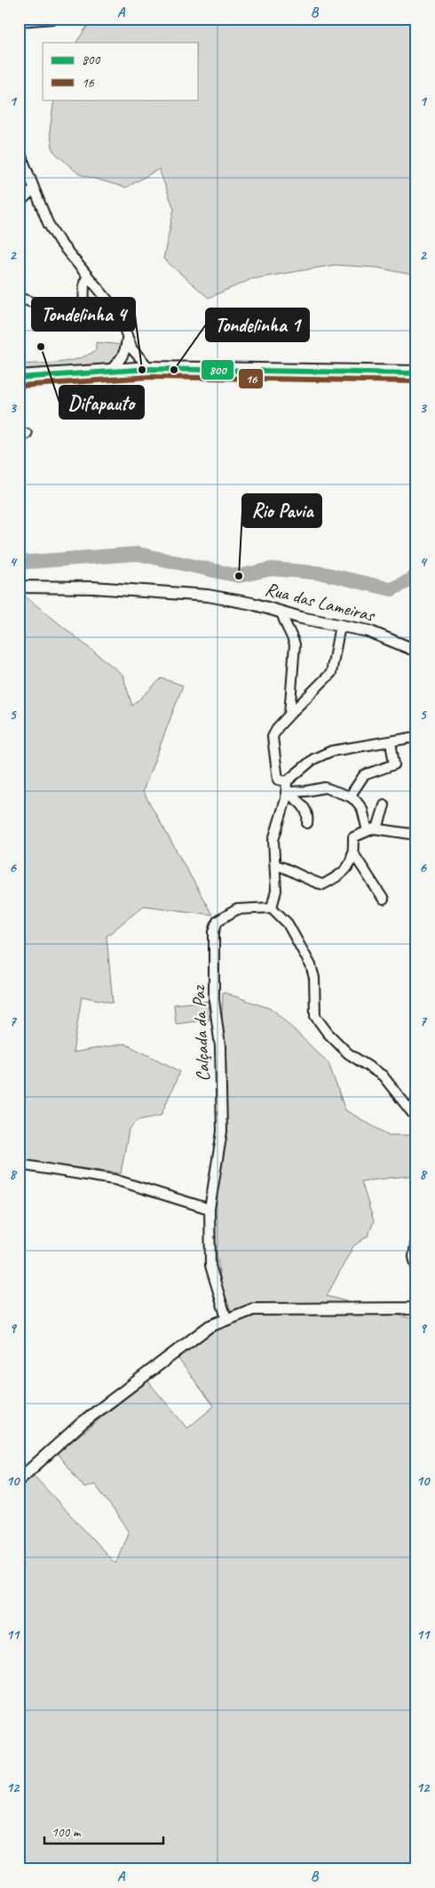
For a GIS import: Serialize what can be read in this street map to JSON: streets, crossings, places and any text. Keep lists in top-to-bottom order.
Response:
{
  "streets": {
    "street": ["Rua das Lameiras", "Calçada da Paz"]
  },
  "places": [
    "Difapauto",
    "Tondelinha 4",
    "Tondelinha 1",
    "Rio Pavia"
  ],
  "lines": ["transit line 800", "transit line 16"],
  "legend": ["800", "16"],
  "scale_bar": "100 m",
  "grid": {
    "columns": ["A", "B"],
    "rows": [
      "1",
      "2",
      "3",
      "4",
      "5",
      "6",
      "7",
      "8",
      "9",
      "10",
      "11",
      "12"
    ]
  }
}
